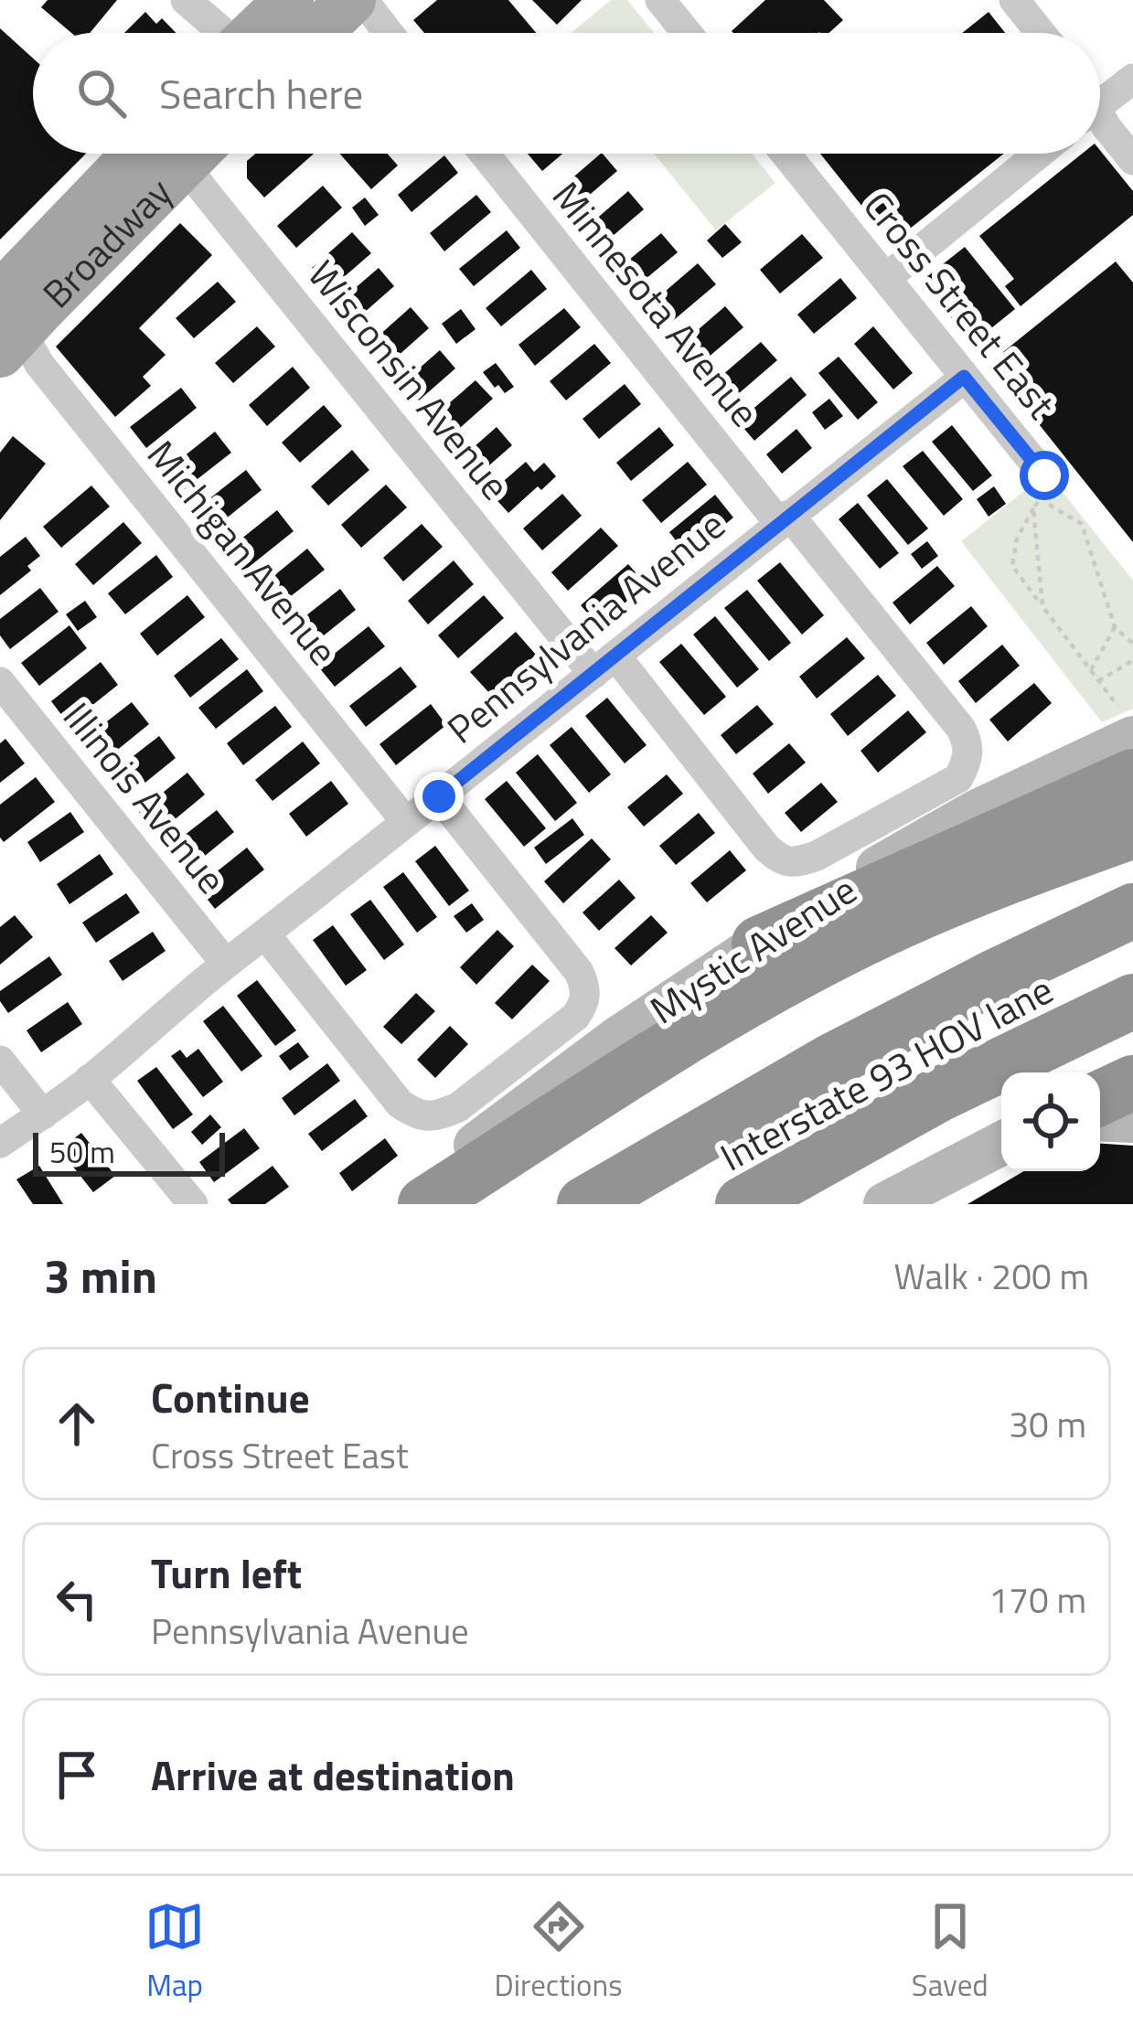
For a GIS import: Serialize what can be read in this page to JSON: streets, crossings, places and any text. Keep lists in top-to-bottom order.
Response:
{
  "streets": {
    "highway": ["Interstate 93 HOV lane"],
    "main road": ["Broadway", "Mystic Avenue"],
    "street": [
      "Minnesota Avenue",
      "Cross Street East",
      "Wisconsin Avenue",
      "Michigan Avenue",
      "Pennsylvania Avenue",
      "Illinois Avenue"
    ]
  },
  "crossings": [
    ["Broadway", "Michigan Avenue"],
    ["Minnesota Avenue", "Wisconsin Avenue"],
    ["Minnesota Avenue", "Pennsylvania Avenue"],
    ["Cross Street East", "Pennsylvania Avenue"],
    ["Wisconsin Avenue", "Pennsylvania Avenue"],
    ["Michigan Avenue", "Pennsylvania Avenue"],
    ["Pennsylvania Avenue", "Illinois Avenue"]
  ],
  "scale_bar": "50 m",
  "page": {
    "search": "Search here",
    "scale": "50 m",
    "heading": ["3 min", "Walk · 200 m"],
    "list": [
      ["Continue", "Cross Street East", "30 m"],
      ["Turn left", "Pennsylvania Avenue", "170 m"],
      "Arrive at destination"
    ],
    "nav": ["Map", "Directions", "Saved"]
  }
}
